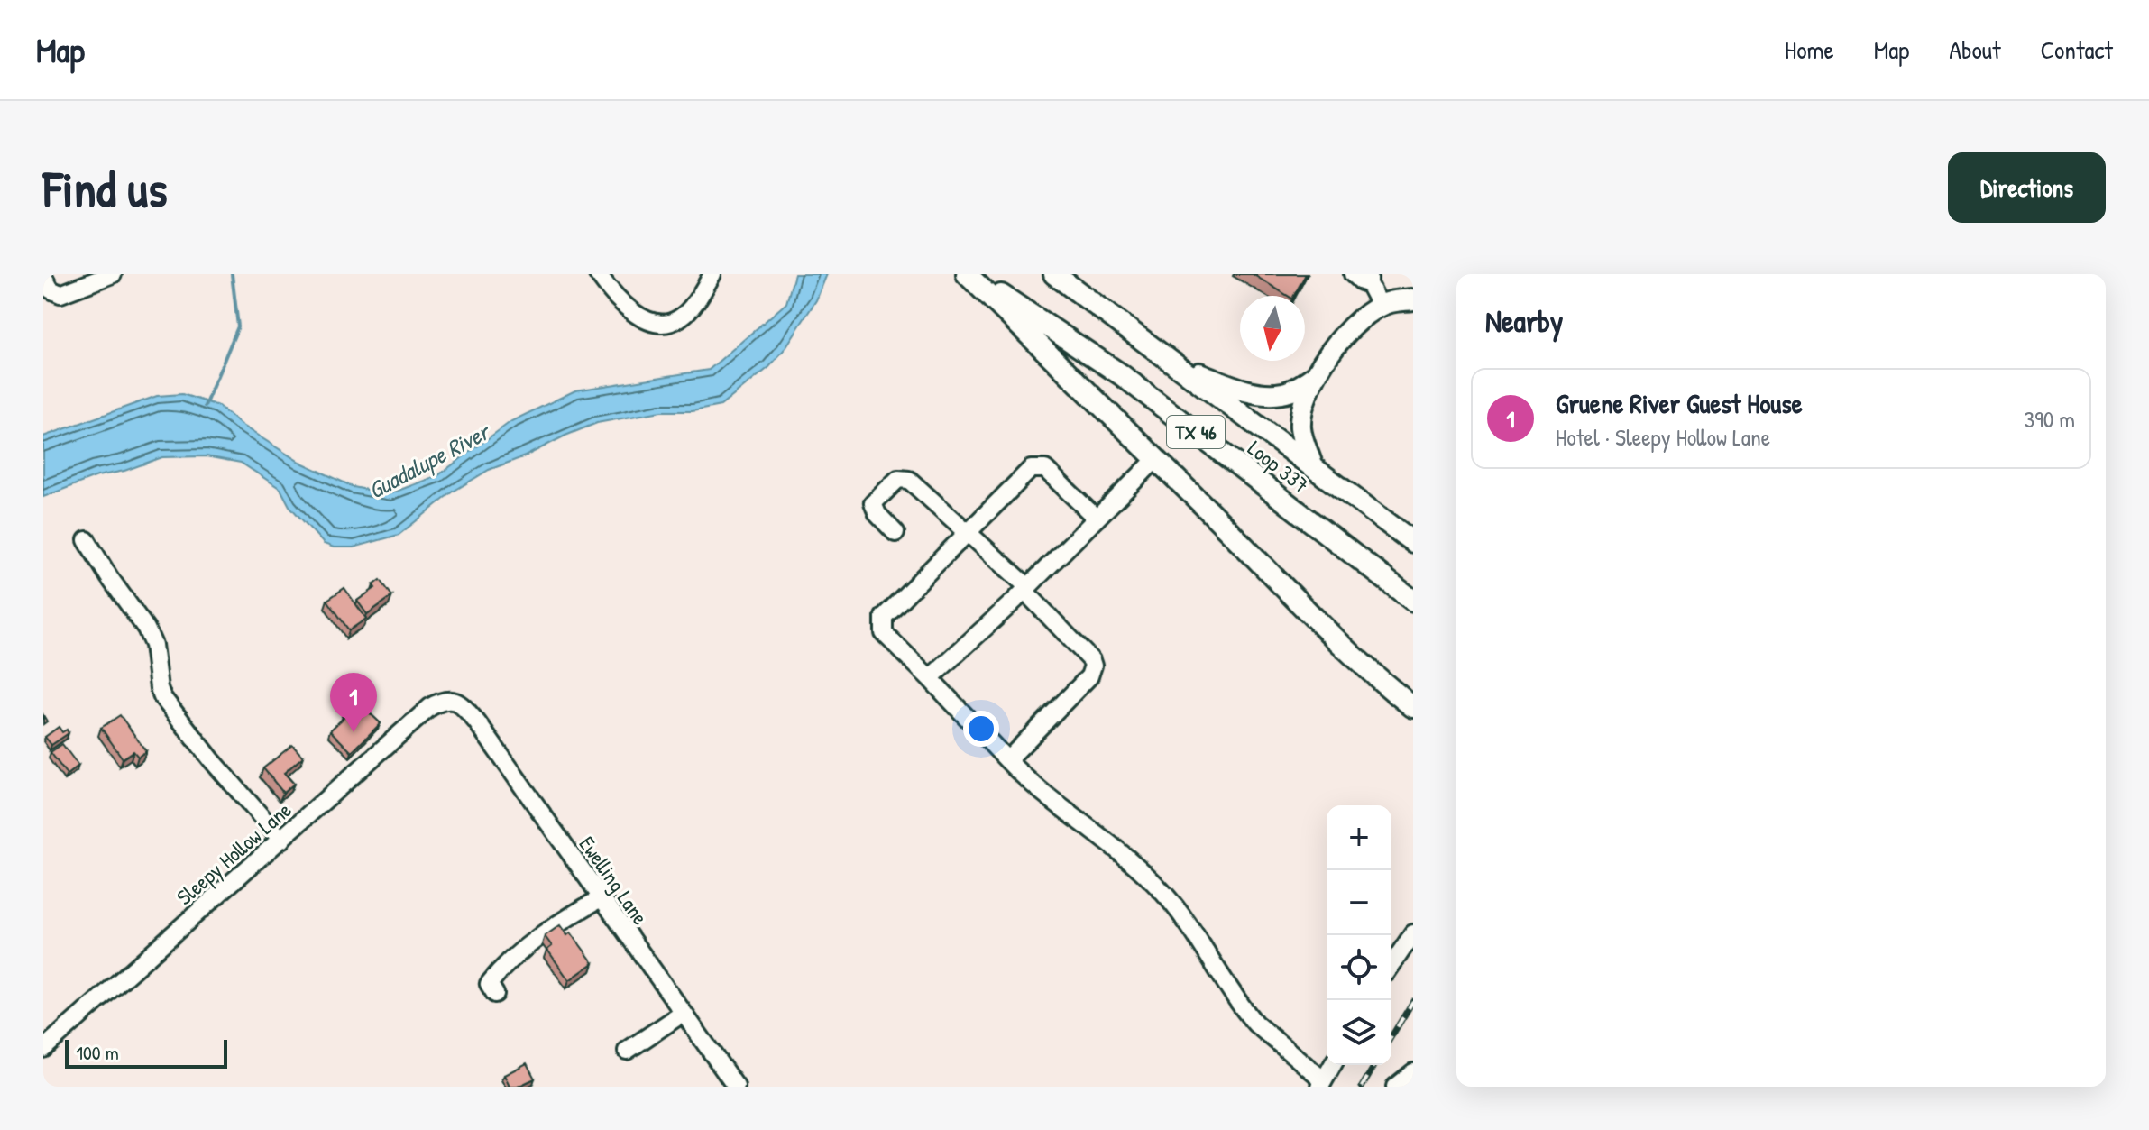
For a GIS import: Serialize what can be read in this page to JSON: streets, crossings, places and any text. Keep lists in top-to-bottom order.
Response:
{
  "streets": {
    "main road": ["TX 46", "Loop 337"],
    "street": ["Sleepy Hollow Lane", "Ewelling Lane"]
  },
  "crossings": [
    ["Sleepy Hollow Lane", "Ewelling Lane"]
  ],
  "water": ["Guadalupe River"],
  "scale_bar": "100 m",
  "north": "bottom",
  "page": {
    "header": "Map",
    "nav": [
      "Home",
      "Map",
      "About",
      "Contact"
    ],
    "buttons": "Directions",
    "title": "Find us",
    "heading": "Nearby",
    "list": [
      {
        "mark": "1",
        "name": "Gruene River Guest House",
        "note": "Hotel · Sleepy Hollow Lane",
        "value": "390 m"
      }
    ],
    "pins": "1",
    "map_buttons": ["+", "−"],
    "scale": "100 m"
  }
}
